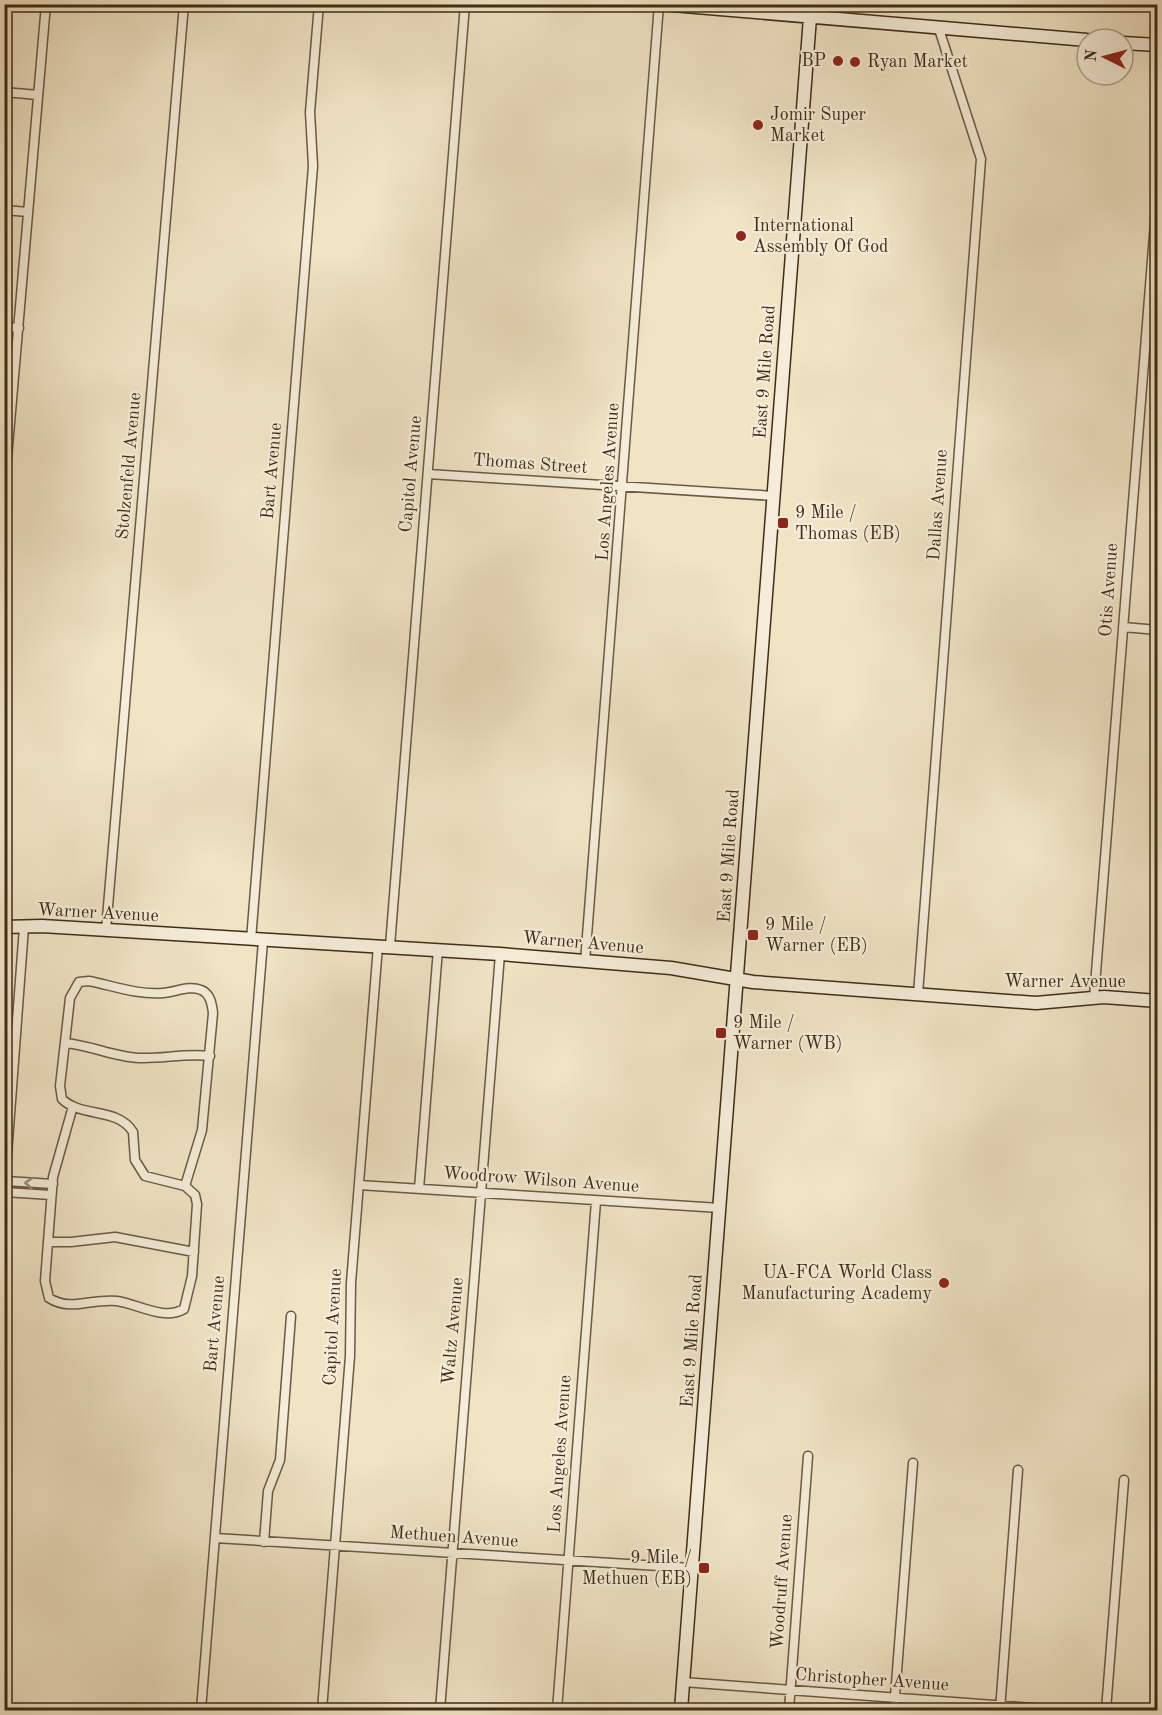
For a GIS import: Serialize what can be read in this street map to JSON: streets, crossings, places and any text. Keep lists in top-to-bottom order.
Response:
{
  "streets": {
    "main road": ["East 9 Mile Road", "Warner Avenue"],
    "street": [
      "Thomas Street",
      "Stolzenfeld Avenue",
      "Bart Avenue",
      "Capitol Avenue",
      "Los Angeles Avenue",
      "Dallas Avenue",
      "Otis Avenue",
      "Woodrow Wilson Avenue",
      "Waltz Avenue",
      "Methuen Avenue",
      "Woodruff Avenue",
      "Christopher Avenue"
    ]
  },
  "crossings": [
    ["East 9 Mile Road", "Thomas Street"],
    ["East 9 Mile Road", "Warner Avenue"],
    ["East 9 Mile Road", "Woodrow Wilson Avenue"],
    ["East 9 Mile Road", "Methuen Avenue"],
    ["East 9 Mile Road", "Christopher Avenue"],
    ["Thomas Street", "Capitol Avenue"],
    ["Thomas Street", "Los Angeles Avenue"],
    ["Stolzenfeld Avenue", "Warner Avenue"],
    ["Bart Avenue", "Warner Avenue"],
    ["Bart Avenue", "Methuen Avenue"],
    ["Capitol Avenue", "Warner Avenue"],
    ["Capitol Avenue", "Woodrow Wilson Avenue"],
    ["Capitol Avenue", "Methuen Avenue"],
    ["Los Angeles Avenue", "Warner Avenue"],
    ["Los Angeles Avenue", "Woodrow Wilson Avenue"],
    ["Los Angeles Avenue", "Methuen Avenue"],
    ["Dallas Avenue", "Warner Avenue"],
    ["Otis Avenue", "Warner Avenue"],
    ["Warner Avenue", "Waltz Avenue"],
    ["Woodrow Wilson Avenue", "Waltz Avenue"],
    ["Waltz Avenue", "Methuen Avenue"],
    ["Woodruff Avenue", "Christopher Avenue"]
  ],
  "places": {
    "other": [
      "BP",
      "Ryan Market",
      "Jomir Super Market",
      "International Assembly Of God",
      "UA-FCA World Class Manufacturing Academy"
    ],
    "transit": [
      "9 Mile / Thomas (EB)",
      "9 Mile / Warner (EB)",
      "9 Mile / Warner (WB)",
      "9 Mile / Methuen (EB)"
    ]
  },
  "north": "left"
}
